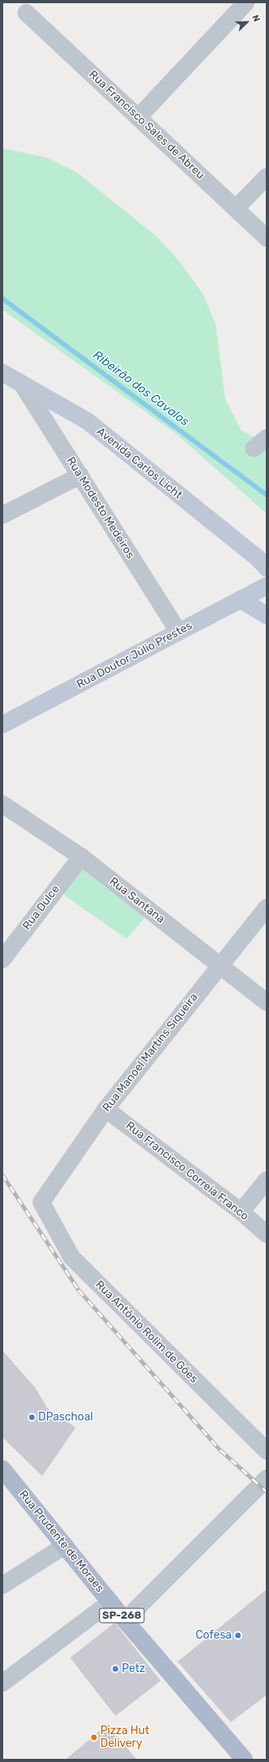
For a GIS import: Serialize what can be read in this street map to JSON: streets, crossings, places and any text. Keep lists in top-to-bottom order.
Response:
{
  "streets": {
    "main road": [
      "Avenida Carlos Licht",
      "Rua Doutor Júlio Prestes",
      "Rua Prudente de Moraes",
      "SP-268"
    ],
    "street": [
      "Rua Francisco Sales de Abreu",
      "Rua Modesto Medeiros",
      "Rua Santana",
      "Rua Dulce",
      "Rua Manoel Martins Siqueira",
      "Rua Francisco Correia Franco",
      "Rua Antônio Rolim de Góes"
    ]
  },
  "crossings": [
    ["Avenida Carlos Licht", "Rua Modesto Medeiros"],
    ["Rua Modesto Medeiros", "Rua Doutor Júlio Prestes"],
    ["Rua Santana", "Rua Dulce"],
    ["Rua Santana", "Rua Manoel Martins Siqueira"],
    ["Rua Manoel Martins Siqueira", "Rua Francisco Correia Franco"],
    ["Rua Manoel Martins Siqueira", "Rua Antônio Rolim de Góes"]
  ],
  "water": ["Ribeirão dos Cavalos"],
  "places": [
    "DPaschoal",
    "Cofesa",
    "Petz",
    "Pizza Hut Delivery"
  ],
  "north": "top right"
}
